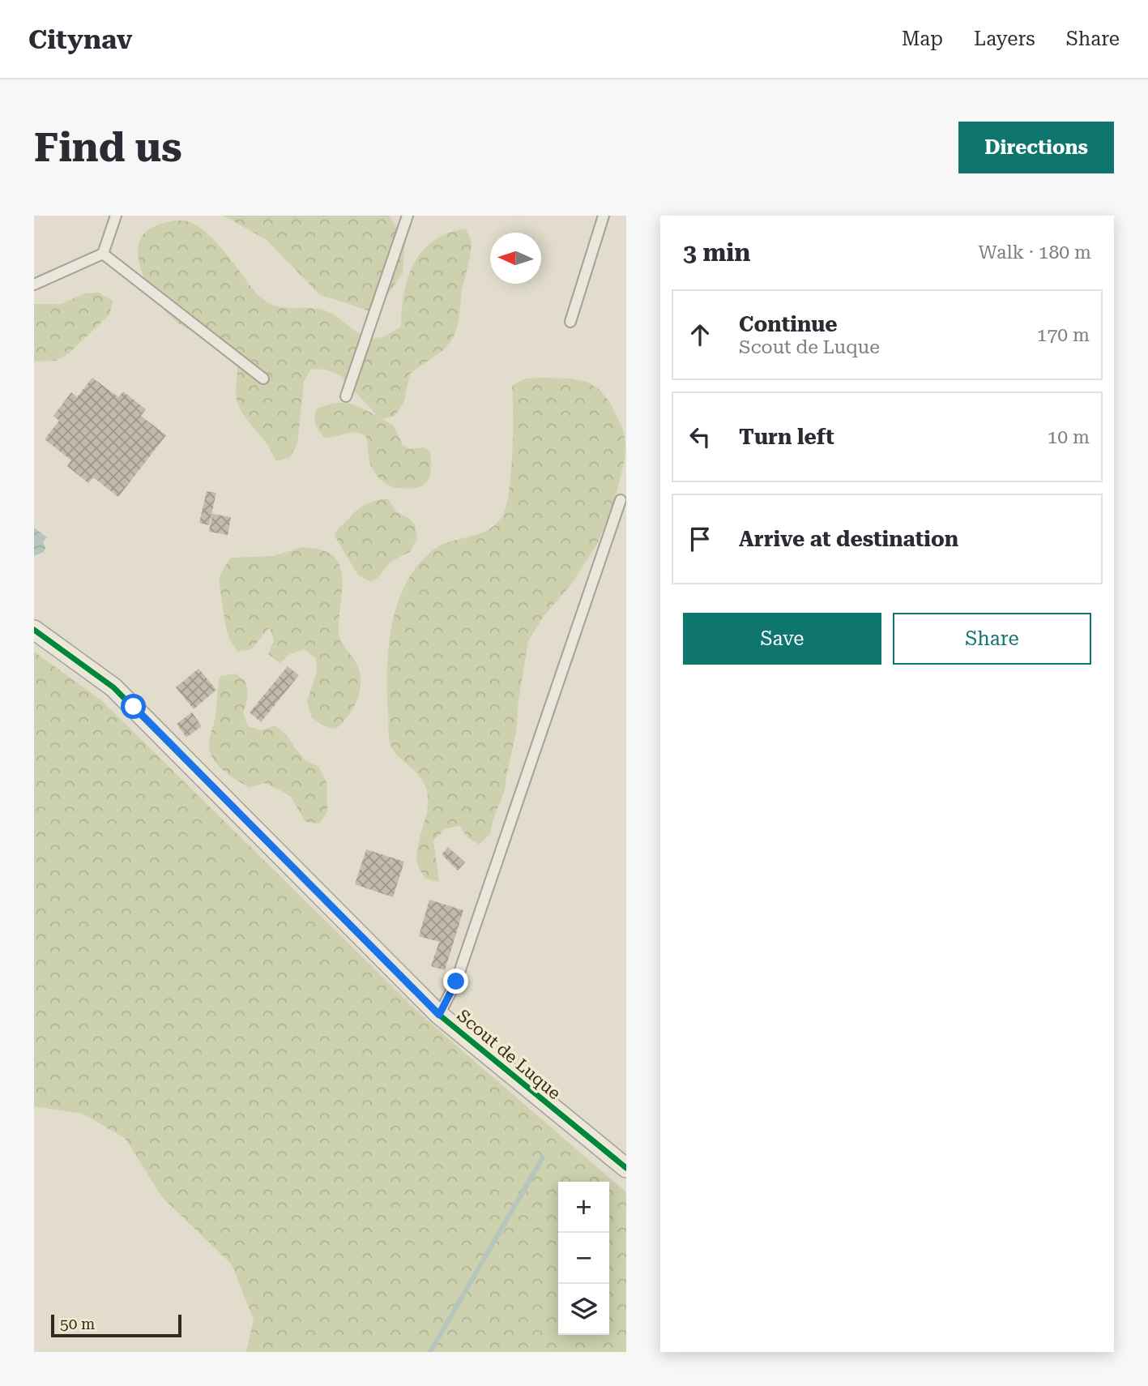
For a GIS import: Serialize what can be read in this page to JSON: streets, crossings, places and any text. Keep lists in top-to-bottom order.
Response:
{
  "streets": {
    "street": ["Scout de Luque"]
  },
  "scale_bar": "50 m",
  "north": "left",
  "page": {
    "header": "Citynav",
    "nav": ["Map", "Layers", "Share"],
    "buttons": [
      "Directions",
      ["Save", "Share"]
    ],
    "title": "Find us",
    "heading": ["3 min", "Walk · 180 m"],
    "list": [
      ["Continue", "Scout de Luque", "170 m"],
      ["Turn left", "10 m"],
      "Arrive at destination"
    ],
    "map_buttons": ["+", "−"],
    "scale": "50 m"
  }
}
